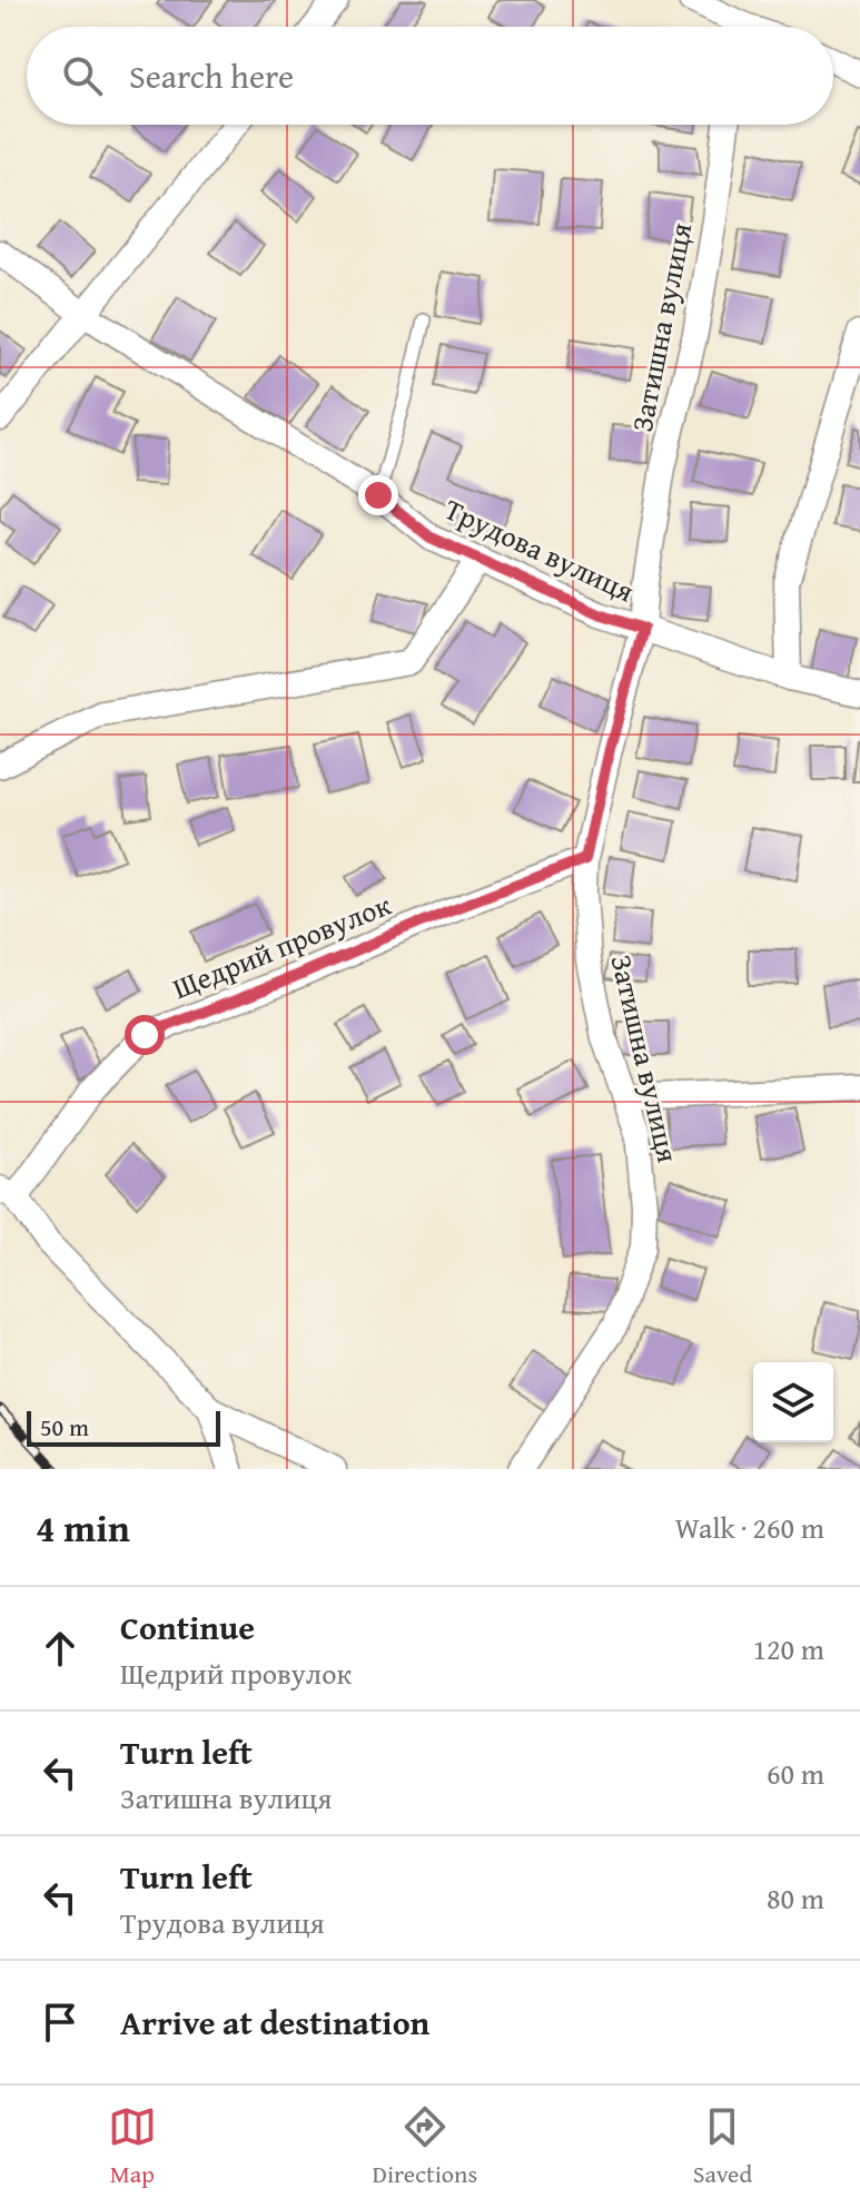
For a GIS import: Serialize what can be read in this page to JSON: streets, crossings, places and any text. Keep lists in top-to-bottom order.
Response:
{
  "streets": {
    "street": ["Затишна вулиця", "Трудова вулиця", "Щедрий провулок"]
  },
  "crossings": [
    ["Затишна вулиця", "Трудова вулиця"],
    ["Затишна вулиця", "Щедрий провулок"]
  ],
  "scale_bar": "50 m",
  "page": {
    "search": "Search here",
    "scale": "50 m",
    "heading": ["4 min", "Walk · 260 m"],
    "list": [
      ["Continue", "Щедрий провулок", "120 m"],
      ["Turn left", "Затишна вулиця", "60 m"],
      ["Turn left", "Трудова вулиця", "80 m"],
      "Arrive at destination"
    ],
    "nav": ["Map", "Directions", "Saved"]
  }
}
